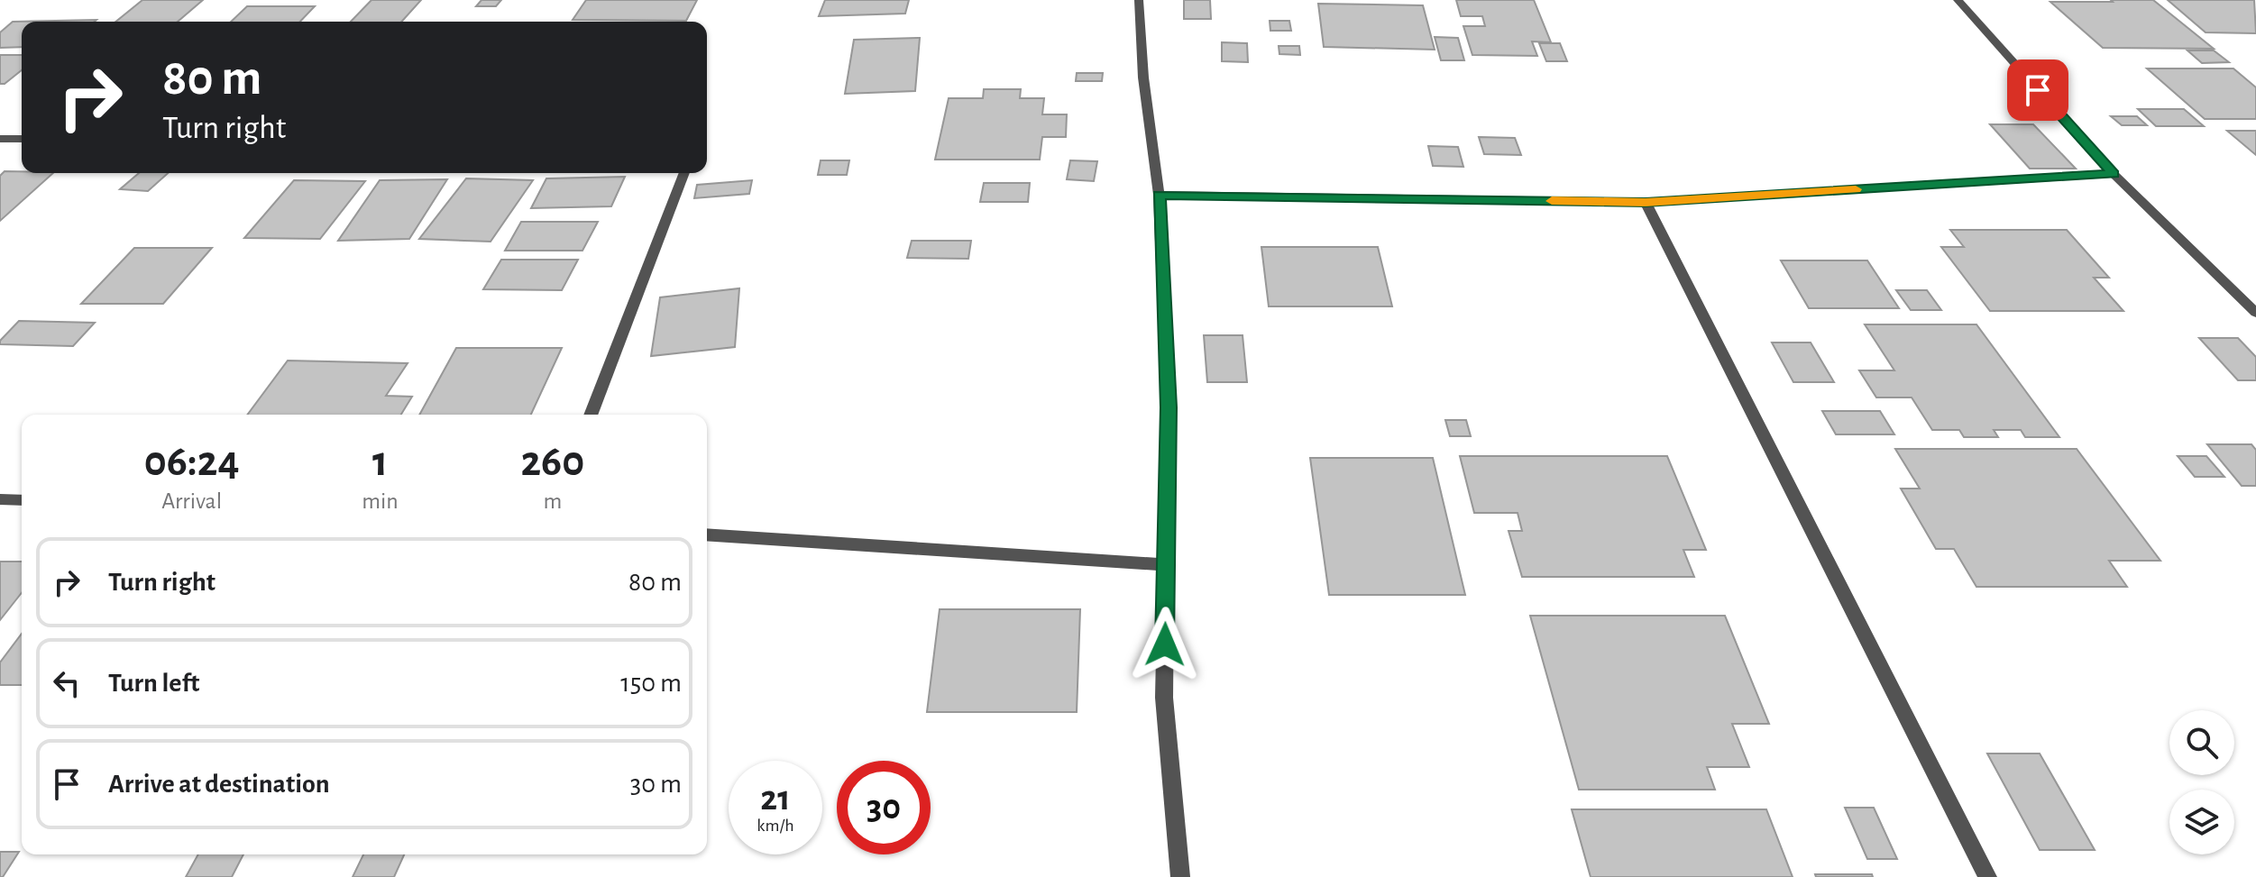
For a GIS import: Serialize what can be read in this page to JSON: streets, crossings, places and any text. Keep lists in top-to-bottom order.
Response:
{
  "page": {
    "turn": ["80 m", "Turn right"],
    "eta": [
      "06:24",
      "Arrival",
      "1",
      "min",
      "260",
      "m"
    ],
    "list": [
      {
        "name": "Turn right",
        "value": "80 m"
      },
      {
        "name": "Turn left",
        "value": "150 m"
      },
      {
        "name": "Arrive at destination",
        "value": "30 m"
      }
    ],
    "speed": "21 km/h",
    "limit": "30"
  }
}
